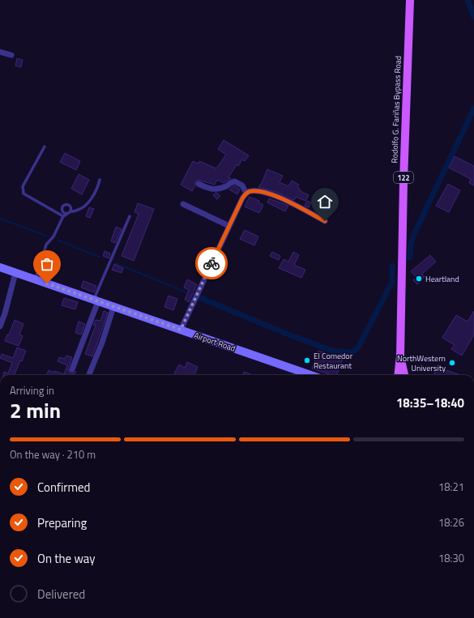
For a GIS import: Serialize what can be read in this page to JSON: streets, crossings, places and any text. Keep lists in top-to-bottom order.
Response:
{
  "streets": {
    "main road": ["Rodolfo G. Fariñas Bypass Road", "122", "Airport Road"]
  },
  "places": ["Heartland", "El Comedor Restaurant", "NorthWestern University"],
  "page": {
    "heading": ["2 min", "Arriving in", "18:35–18:40"],
    "bar": "On the way · 210 m",
    "list": [
      ["Confirmed", "18:21"],
      ["Preparing", "18:26"],
      ["On the way", "18:30"],
      "Delivered"
    ]
  }
}
